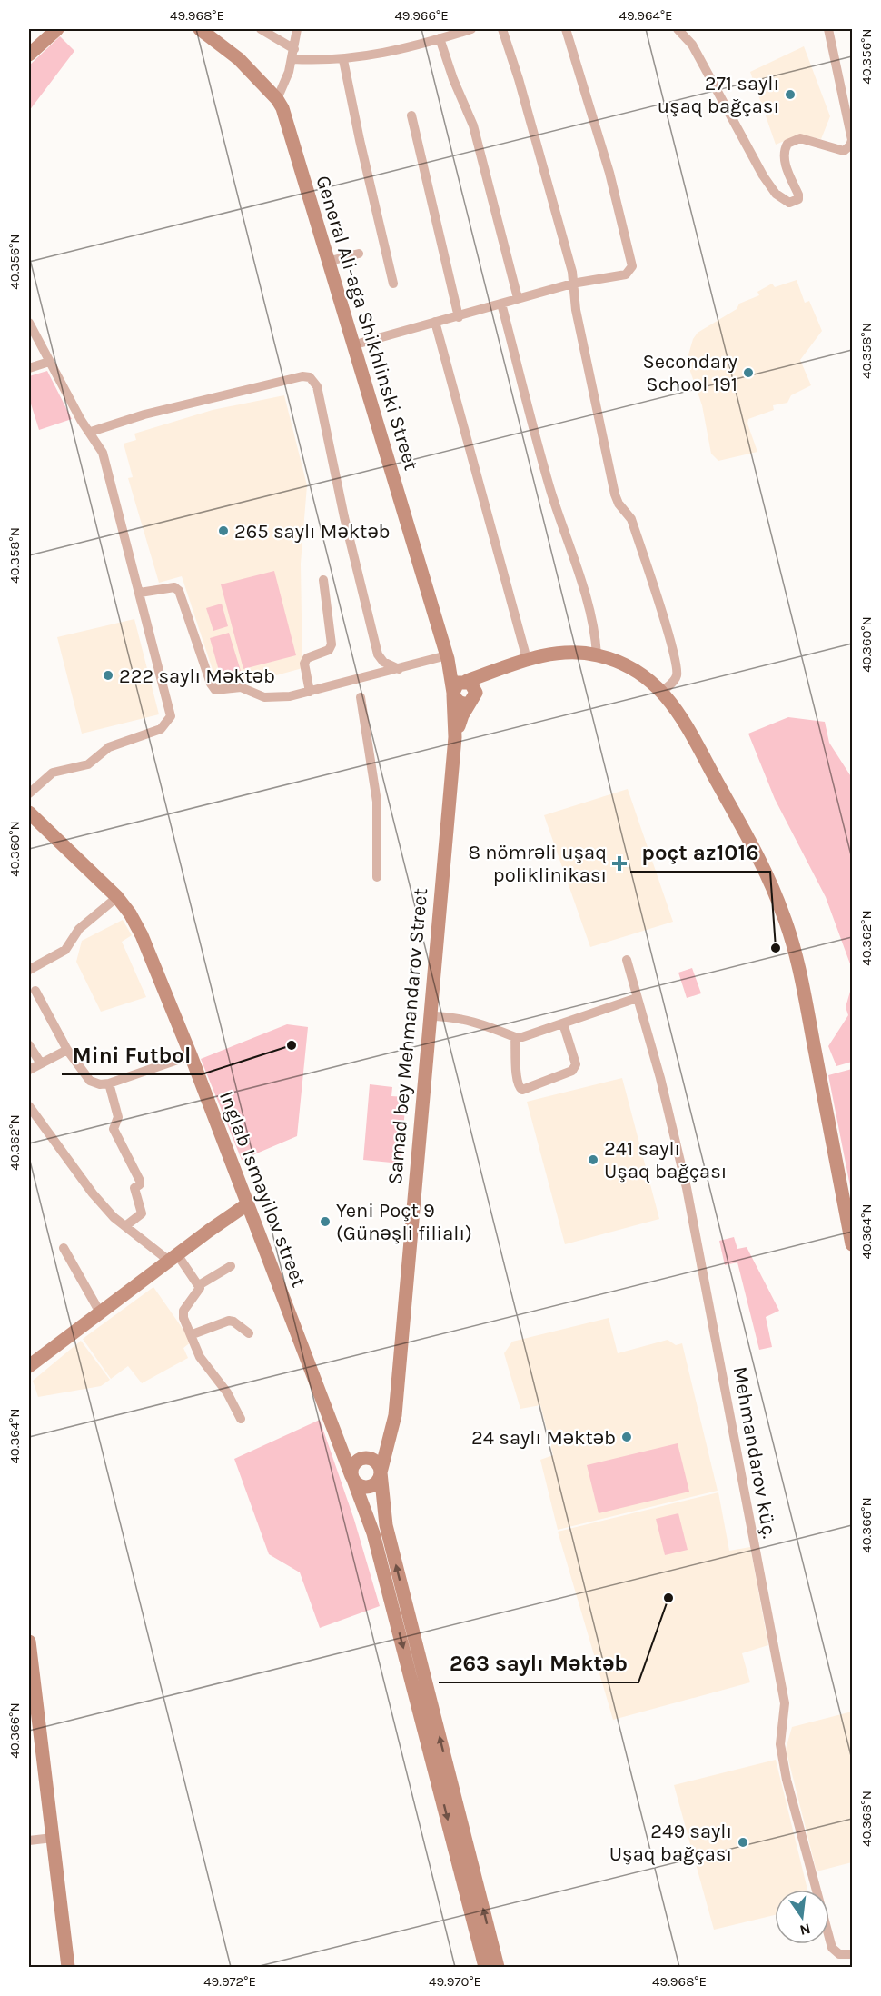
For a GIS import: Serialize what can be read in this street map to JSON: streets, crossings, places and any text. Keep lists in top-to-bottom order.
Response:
{
  "streets": {
    "main road": ["General Ali-aga Shikhlinski Street", "Samad bey Mehmandarov Street", "Inglab Ismayilov street"],
    "street": ["Mehmandarov küç."]
  },
  "crossings": [
    ["Samad bey Mehmandarov Street", "Inglab Ismayilov street"]
  ],
  "places": {
    "other": [
      "271 saylı uşaq bağçası",
      "Secondary School 191",
      "265 saylı Məktəb",
      "222 saylı Məktəb",
      "poçt az1016",
      "Mini Futbol",
      "241 saylı Uşaq bağçası",
      "Yeni Poçt 9 (Günəşli filialı)",
      "24 saylı Məktəb",
      "263 saylı Məktəb",
      "249 saylı Uşaq bağçası"
    ],
    "health": ["8 nömrəli uşaq poliklinikası"]
  },
  "north": "bottom",
  "coordinates": [
    "49.968°E",
    "49.966°E",
    "49.964°E",
    "40.356°N",
    "40.358°N",
    "40.360°N",
    "40.362°N",
    "40.364°N",
    "40.366°N",
    "40.368°N",
    "49.972°E",
    "49.970°E"
  ]
}
